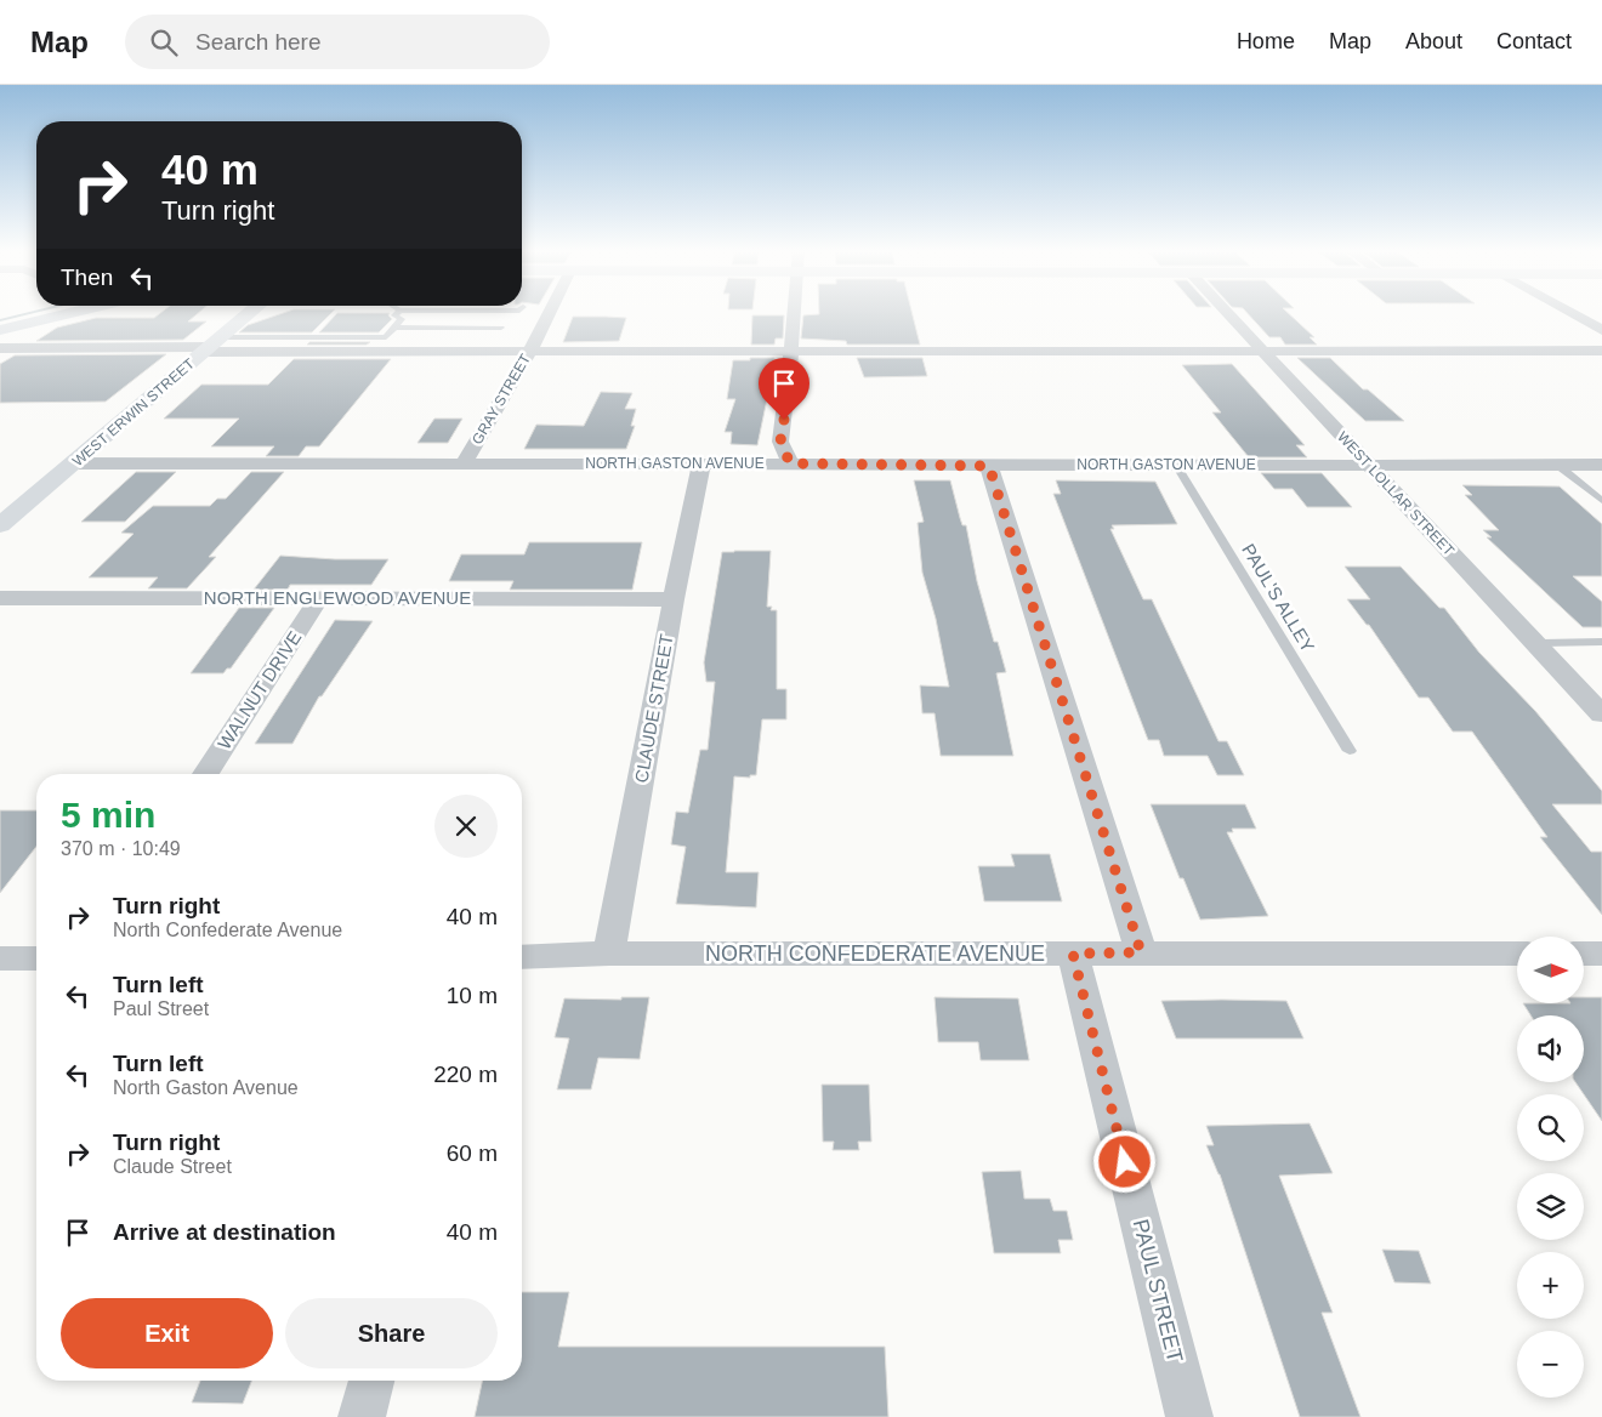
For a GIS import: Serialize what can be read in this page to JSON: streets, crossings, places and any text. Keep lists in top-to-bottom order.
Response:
{
  "streets": {
    "main road": ["WEST ERWIN STREET"],
    "street": [
      "GRAY STREET",
      "NORTH GASTON AVENUE",
      "WEST LOLLAR STREET",
      "NORTH ENGLEWOOD AVENUE",
      "WALNUT DRIVE",
      "CLAUDE STREET",
      "NORTH CONFEDERATE AVENUE",
      "PAUL STREET"
    ],
    "lane": ["PAUL'S ALLEY"]
  },
  "crossings": [
    ["GRAY STREET", "NORTH GASTON AVENUE"],
    ["WEST ERWIN STREET", "NORTH GASTON AVENUE"],
    ["NORTH GASTON AVENUE", "WEST LOLLAR STREET"],
    ["NORTH GASTON AVENUE", "PAUL'S ALLEY"],
    ["NORTH GASTON AVENUE", "CLAUDE STREET"],
    ["NORTH ENGLEWOOD AVENUE", "WALNUT DRIVE"],
    ["NORTH ENGLEWOOD AVENUE", "CLAUDE STREET"],
    ["CLAUDE STREET", "NORTH CONFEDERATE AVENUE"],
    ["NORTH CONFEDERATE AVENUE", "PAUL STREET"]
  ],
  "north": "right",
  "page": {
    "header": "Map",
    "search": "Search here",
    "nav": [
      "Home",
      "Map",
      "About",
      "Contact"
    ],
    "turn": ["40 m", "Turn right"],
    "then": "Then",
    "heading": ["5 min", "370 m · 10:49"],
    "list": [
      {
        "name": "Turn right",
        "note": "North Confederate Avenue",
        "value": "40 m"
      },
      {
        "name": "Turn left",
        "note": "Paul Street",
        "value": "10 m"
      },
      {
        "name": "Turn left",
        "note": "North Gaston Avenue",
        "value": "220 m"
      },
      {
        "name": "Turn right",
        "note": "Claude Street",
        "value": "60 m"
      },
      {
        "name": "Arrive at destination",
        "value": "40 m"
      }
    ],
    "map_buttons": ["+", "−"],
    "buttons": ["Exit", "Share"]
  }
}
